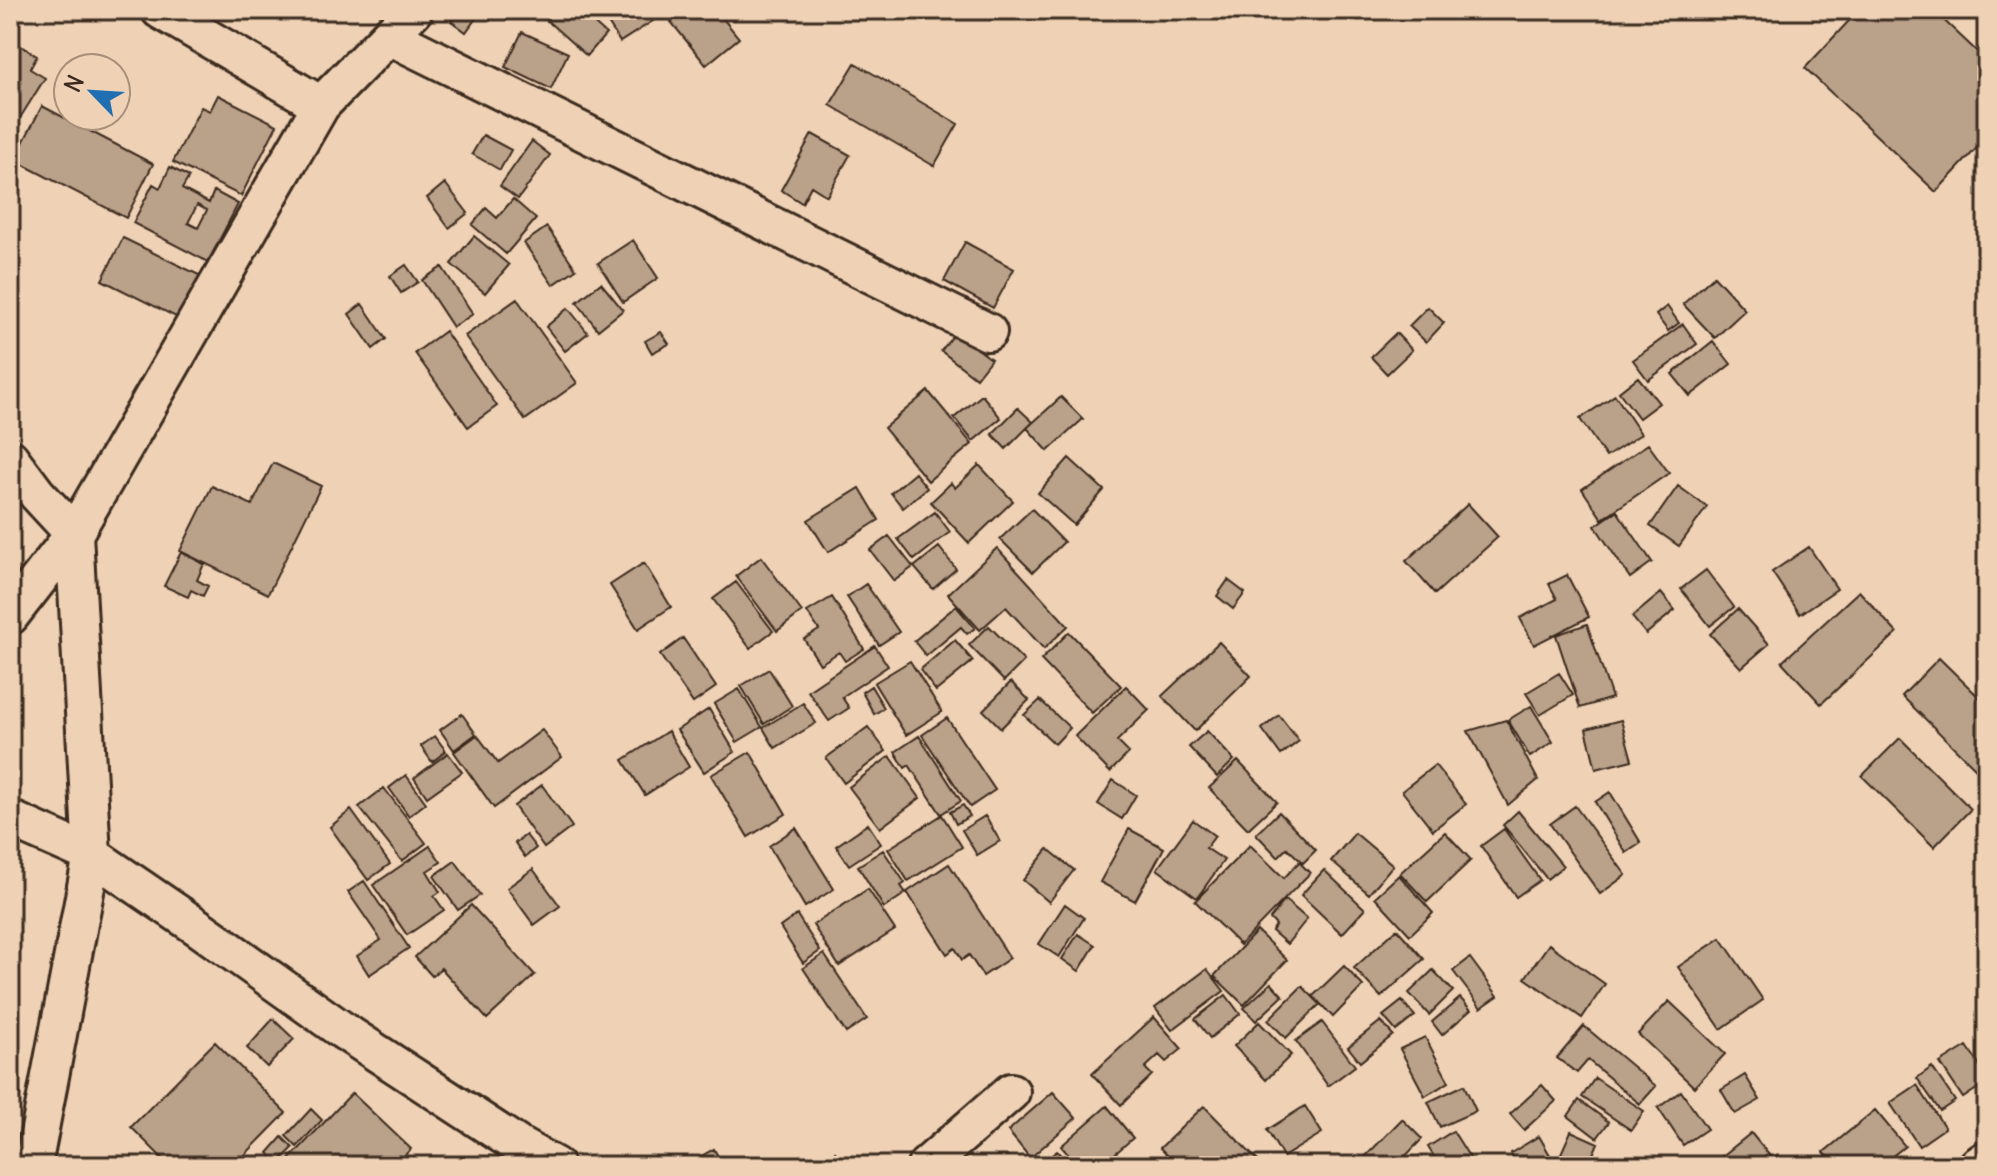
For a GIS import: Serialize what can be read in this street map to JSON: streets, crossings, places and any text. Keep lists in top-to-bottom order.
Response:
{
  "north": "top left"
}
